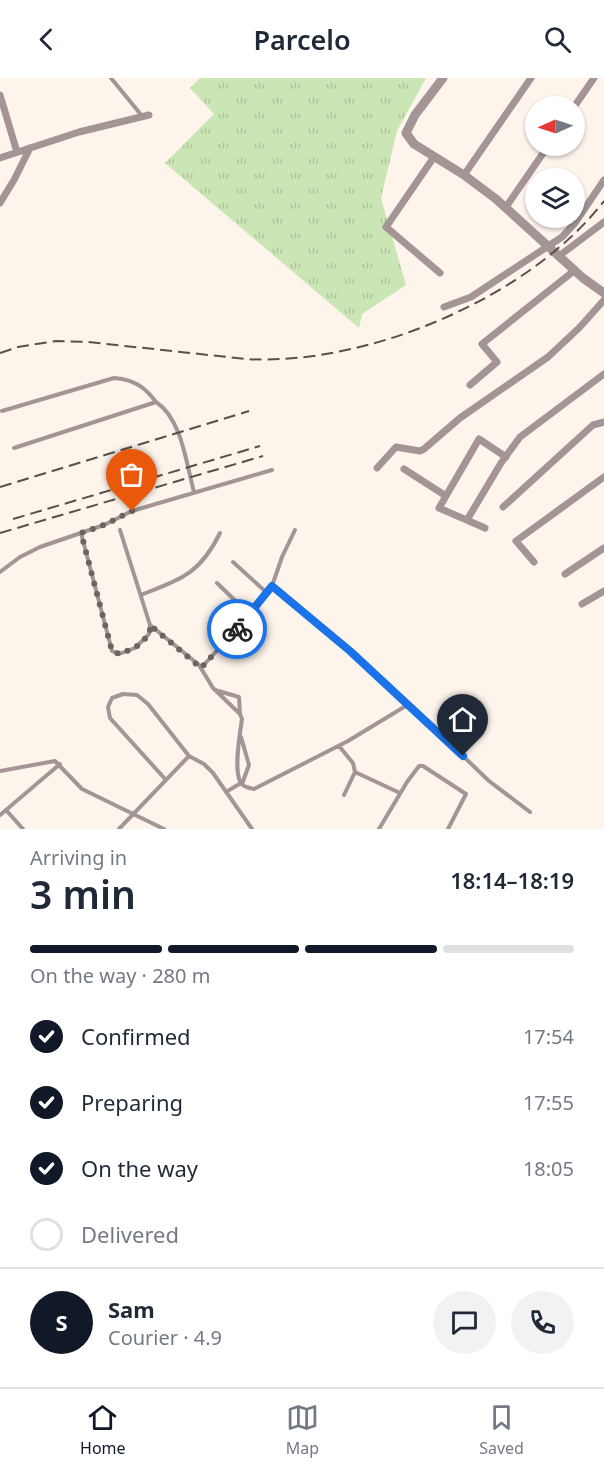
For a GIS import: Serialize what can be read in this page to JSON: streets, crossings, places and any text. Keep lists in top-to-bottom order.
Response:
{
  "north": "left",
  "page": {
    "header": "Parcelo",
    "heading": ["3 min", "Arriving in", "18:14–18:19"],
    "panel": ["Sam", "Courier · 4.9"],
    "bar": "On the way · 280 m",
    "list": [
      ["Confirmed", "17:54"],
      ["Preparing", "17:55"],
      ["On the way", "18:05"],
      "Delivered"
    ],
    "round": "S",
    "tabs": ["Home", "Map", "Saved"]
  }
}
